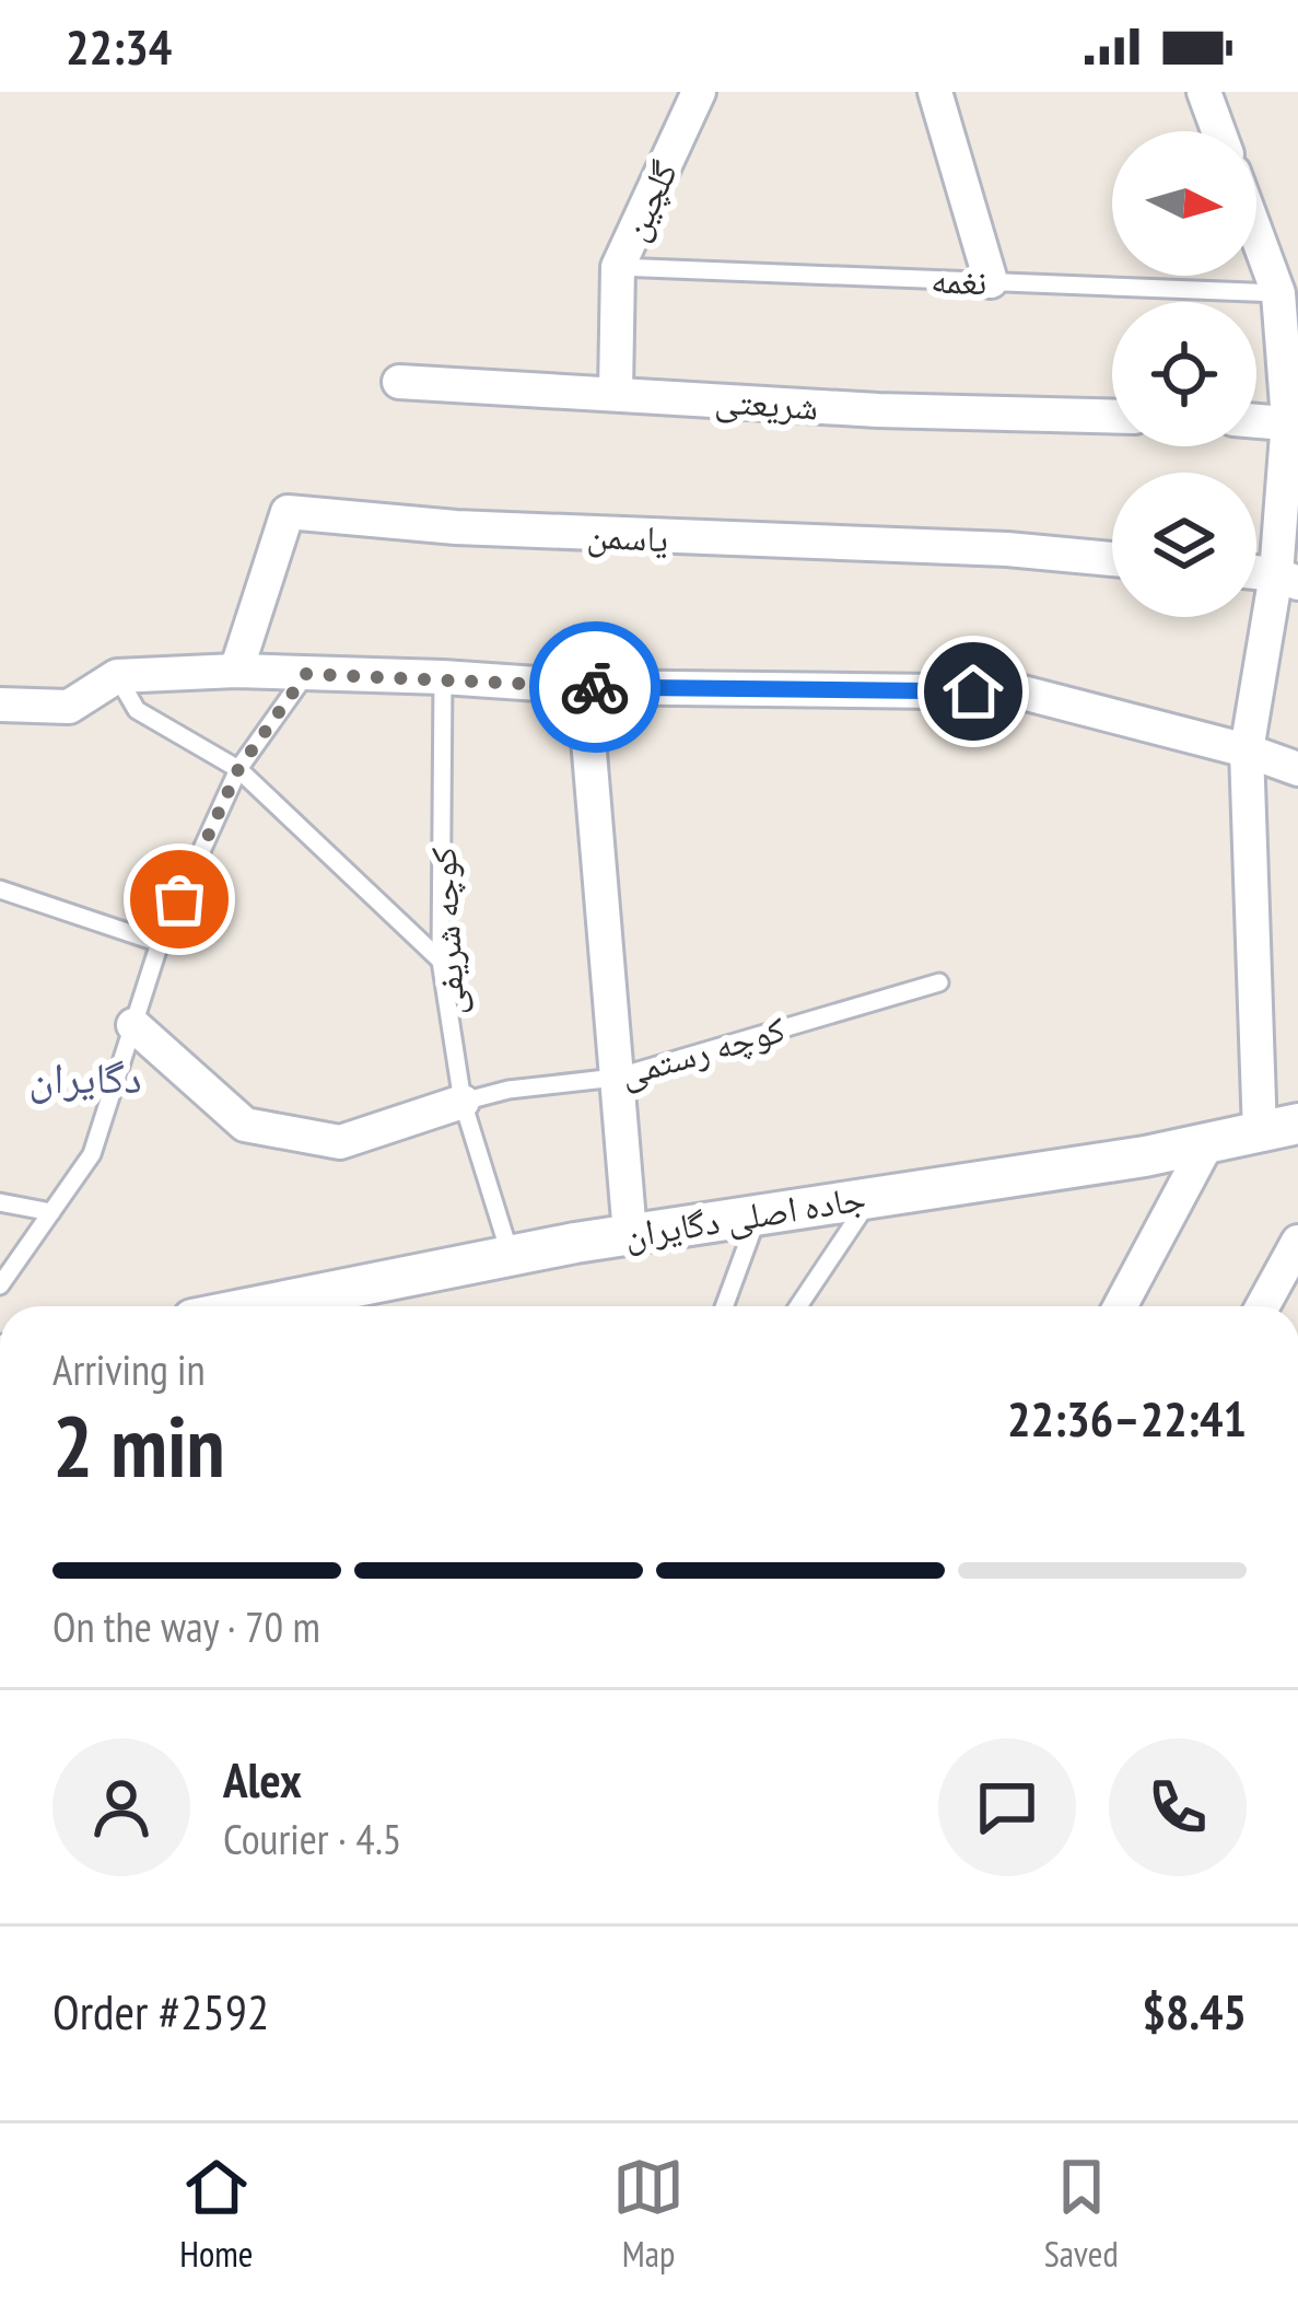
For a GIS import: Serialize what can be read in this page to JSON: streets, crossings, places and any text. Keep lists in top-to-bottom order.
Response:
{
  "streets": {
    "street": [
      "گلچین",
      "شریعتی",
      "یاسمن",
      "جاده اصلی دگایران"
    ],
    "lane": ["نغمه", "کوچه شریفی", "کوچه رستمی"]
  },
  "crossings": [
    ["گلچین", "نغمه"],
    ["گلچین", "شریعتی"],
    ["کوچه شریفی", "کوچه رستمی"],
    ["کوچه شریفی", "جاده اصلی دگایران"]
  ],
  "districts": ["دگایران"],
  "north": "right",
  "page": {
    "status": "22:34",
    "heading": ["2 min", "Arriving in", "22:36–22:41"],
    "panel": [
      "Alex",
      "Courier · 4.5",
      "Order #2592",
      "$8.45"
    ],
    "bar": "On the way · 70 m",
    "tabs": ["Home", "Map", "Saved"]
  }
}
